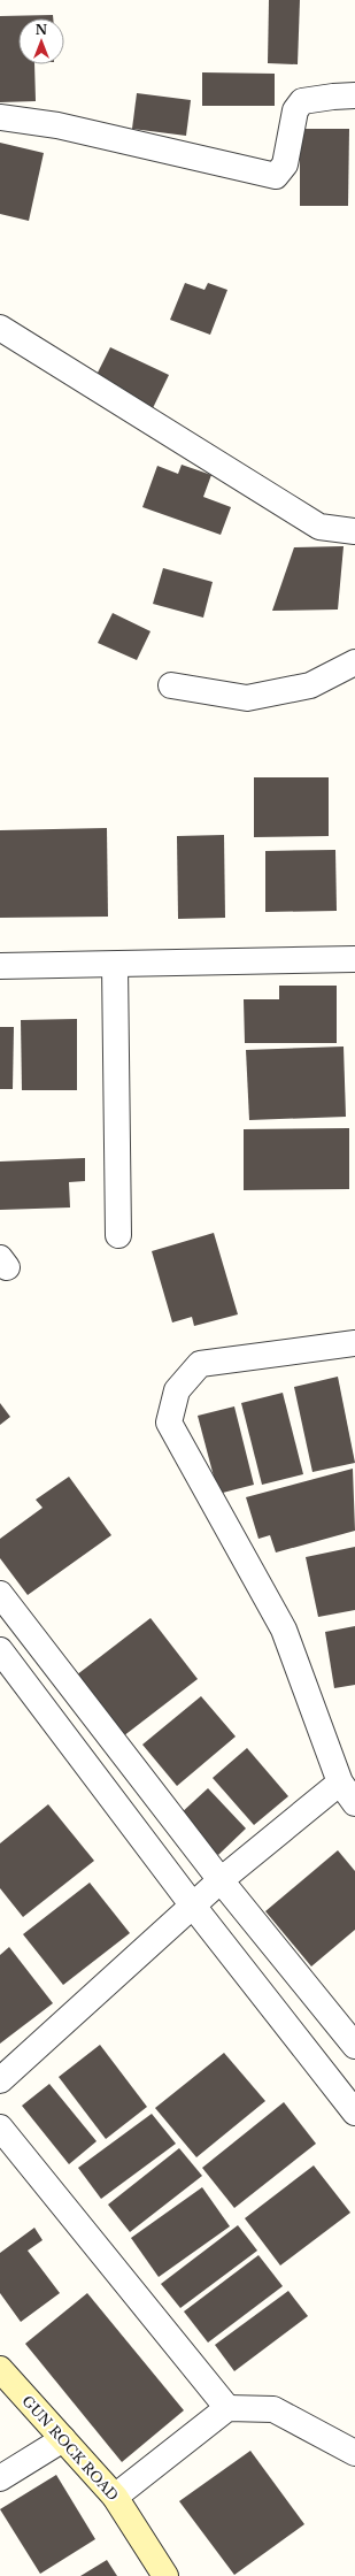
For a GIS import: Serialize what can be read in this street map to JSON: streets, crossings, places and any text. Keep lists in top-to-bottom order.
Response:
{
  "streets": {
    "main road": ["GUN ROCK ROAD"]
  },
  "north": "top"
}
